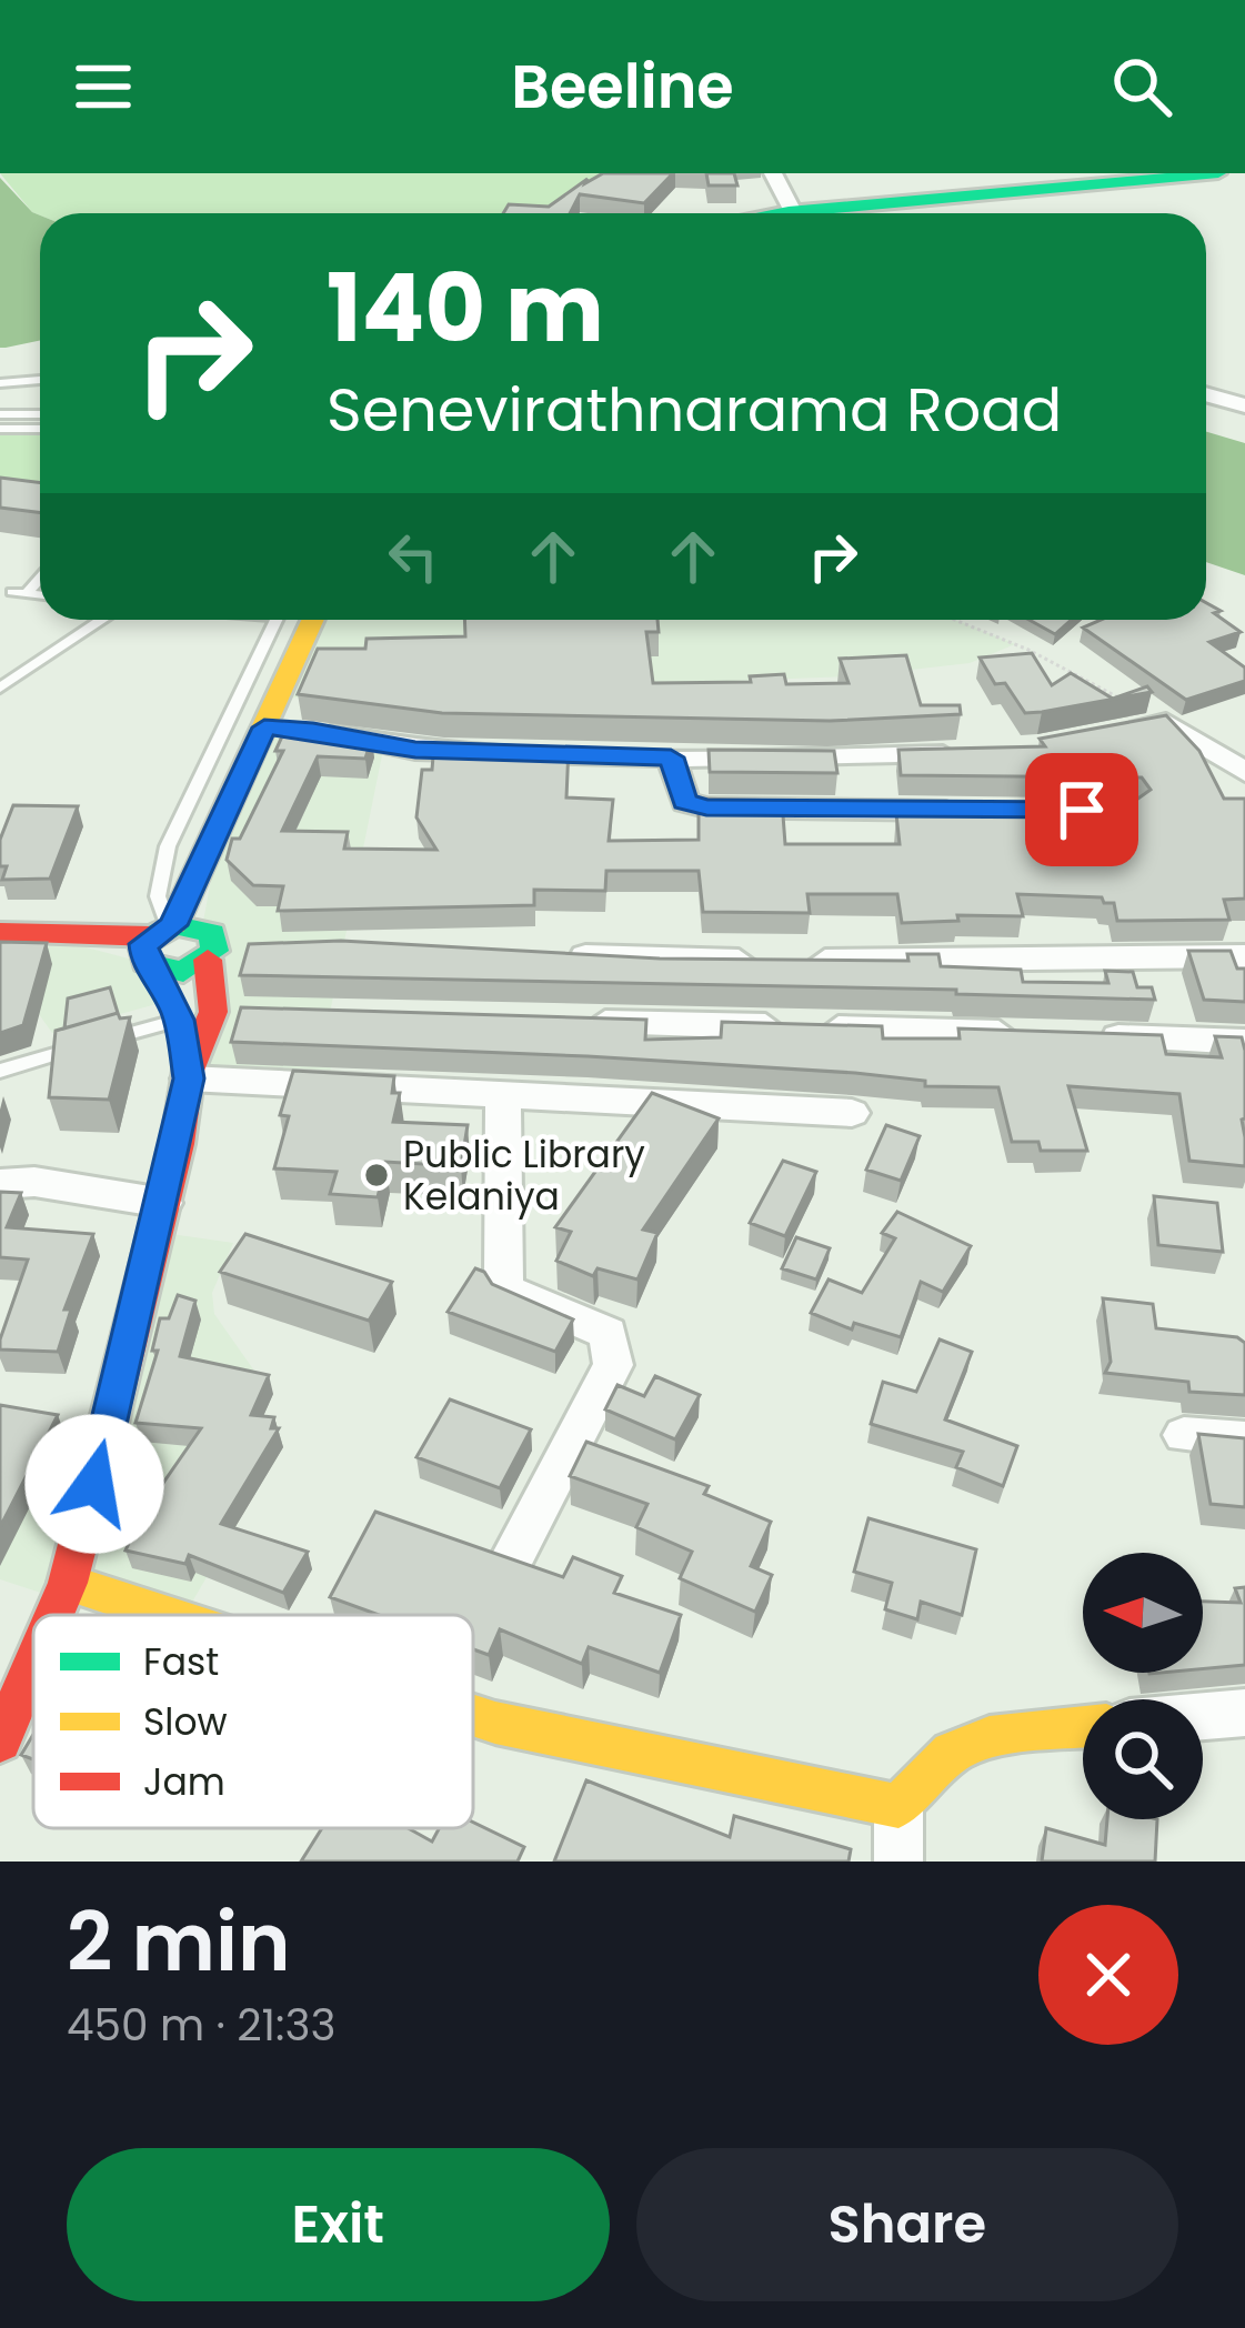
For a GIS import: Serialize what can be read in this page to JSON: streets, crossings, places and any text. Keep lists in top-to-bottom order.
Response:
{
  "places": ["Public Library Kelaniya"],
  "legend": ["Fast", "Slow", "Jam"],
  "north": "left",
  "page": {
    "header": "Beeline",
    "turn": ["140 m", "Senevirathnarama Road"],
    "heading": ["2 min", "450 m · 21:33"],
    "buttons": ["Exit", "Share"]
  }
}
